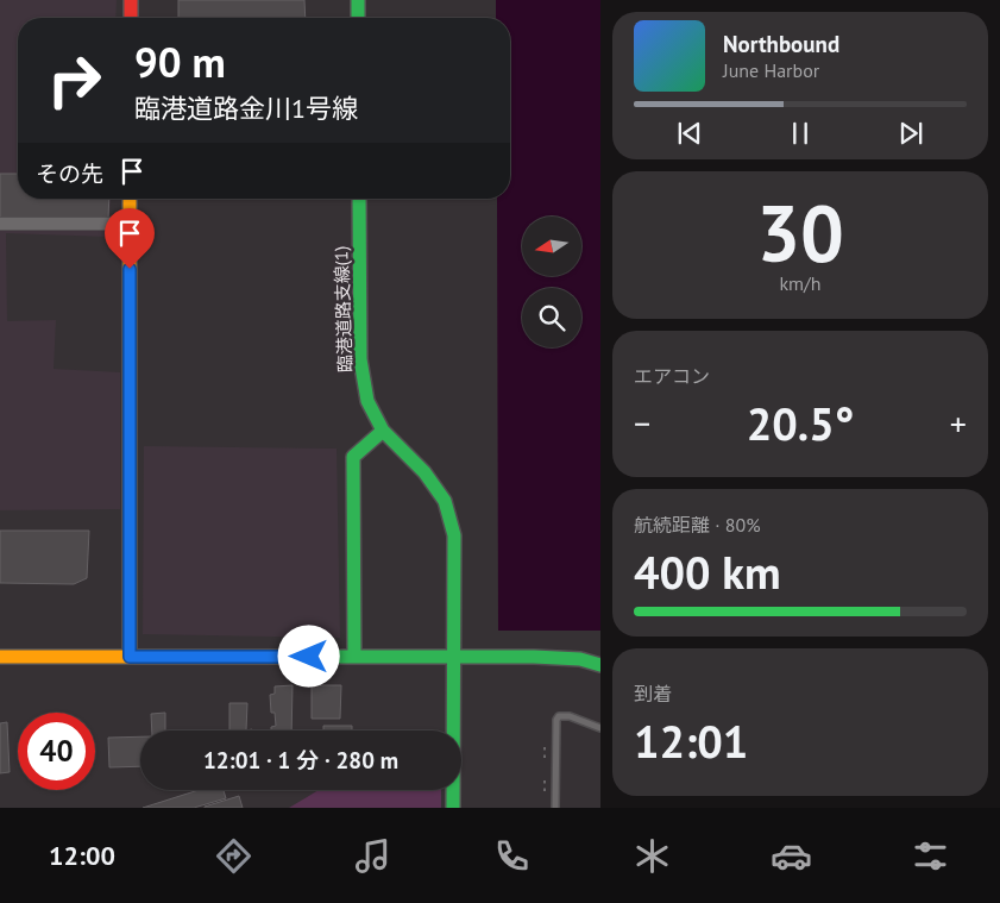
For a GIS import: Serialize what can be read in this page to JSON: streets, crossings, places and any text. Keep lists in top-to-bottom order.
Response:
{
  "streets": {
    "street": ["臨港道路支線(1)"]
  },
  "north": "left",
  "page": {
    "turn": ["90 m", "臨港道路金川1号線"],
    "song": ["Northbound", "June Harbor"],
    "then": "その先",
    "tile": [
      ["30", "km/h"],
      "エアコン",
      ["航続距離 · 80%", "400 km"],
      ["到着", "12:01"]
    ],
    "heat": ["−", "20.5°", "+"],
    "limit": "40",
    "trip": "12:01 · 1 分 · 280 m",
    "tabs": "12:00"
  }
}
